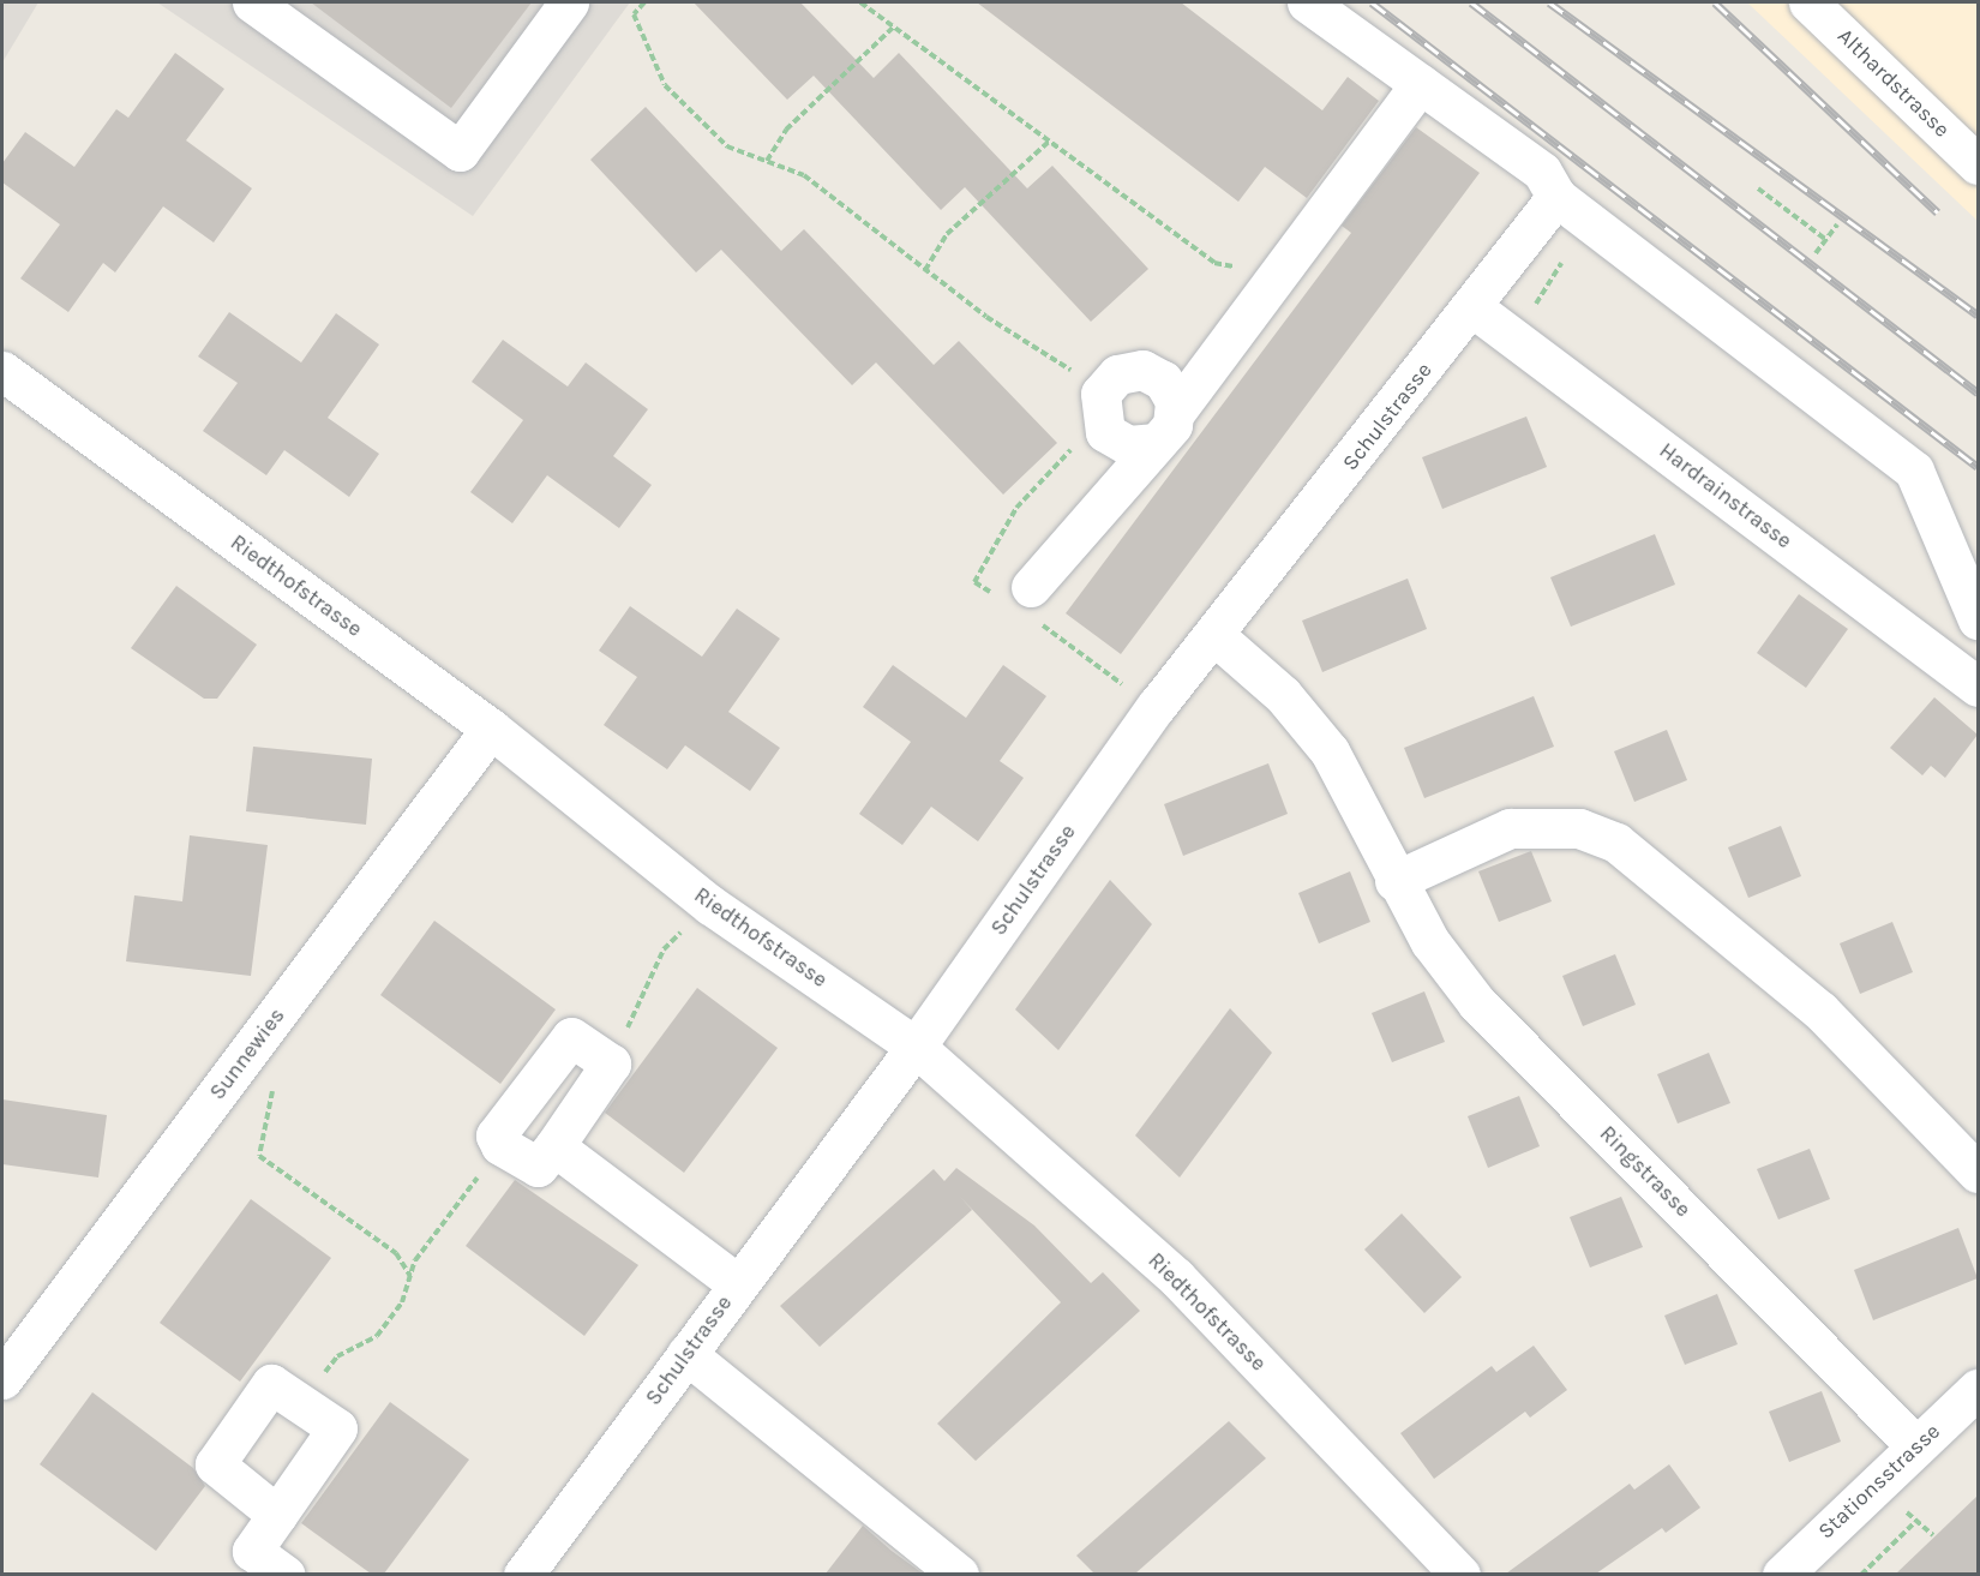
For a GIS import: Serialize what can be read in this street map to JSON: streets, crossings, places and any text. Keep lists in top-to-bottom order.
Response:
{
  "streets": {
    "street": [
      "Althardstrasse",
      "Schulstrasse",
      "Hardrainstrasse",
      "Riedthofstrasse",
      "Sunnewies",
      "Ringstrasse",
      "Stationsstrasse"
    ]
  },
  "crossings": [
    ["Schulstrasse", "Hardrainstrasse"],
    ["Schulstrasse", "Riedthofstrasse"],
    ["Schulstrasse", "Ringstrasse"],
    ["Riedthofstrasse", "Sunnewies"],
    ["Ringstrasse", "Stationsstrasse"]
  ]
}
